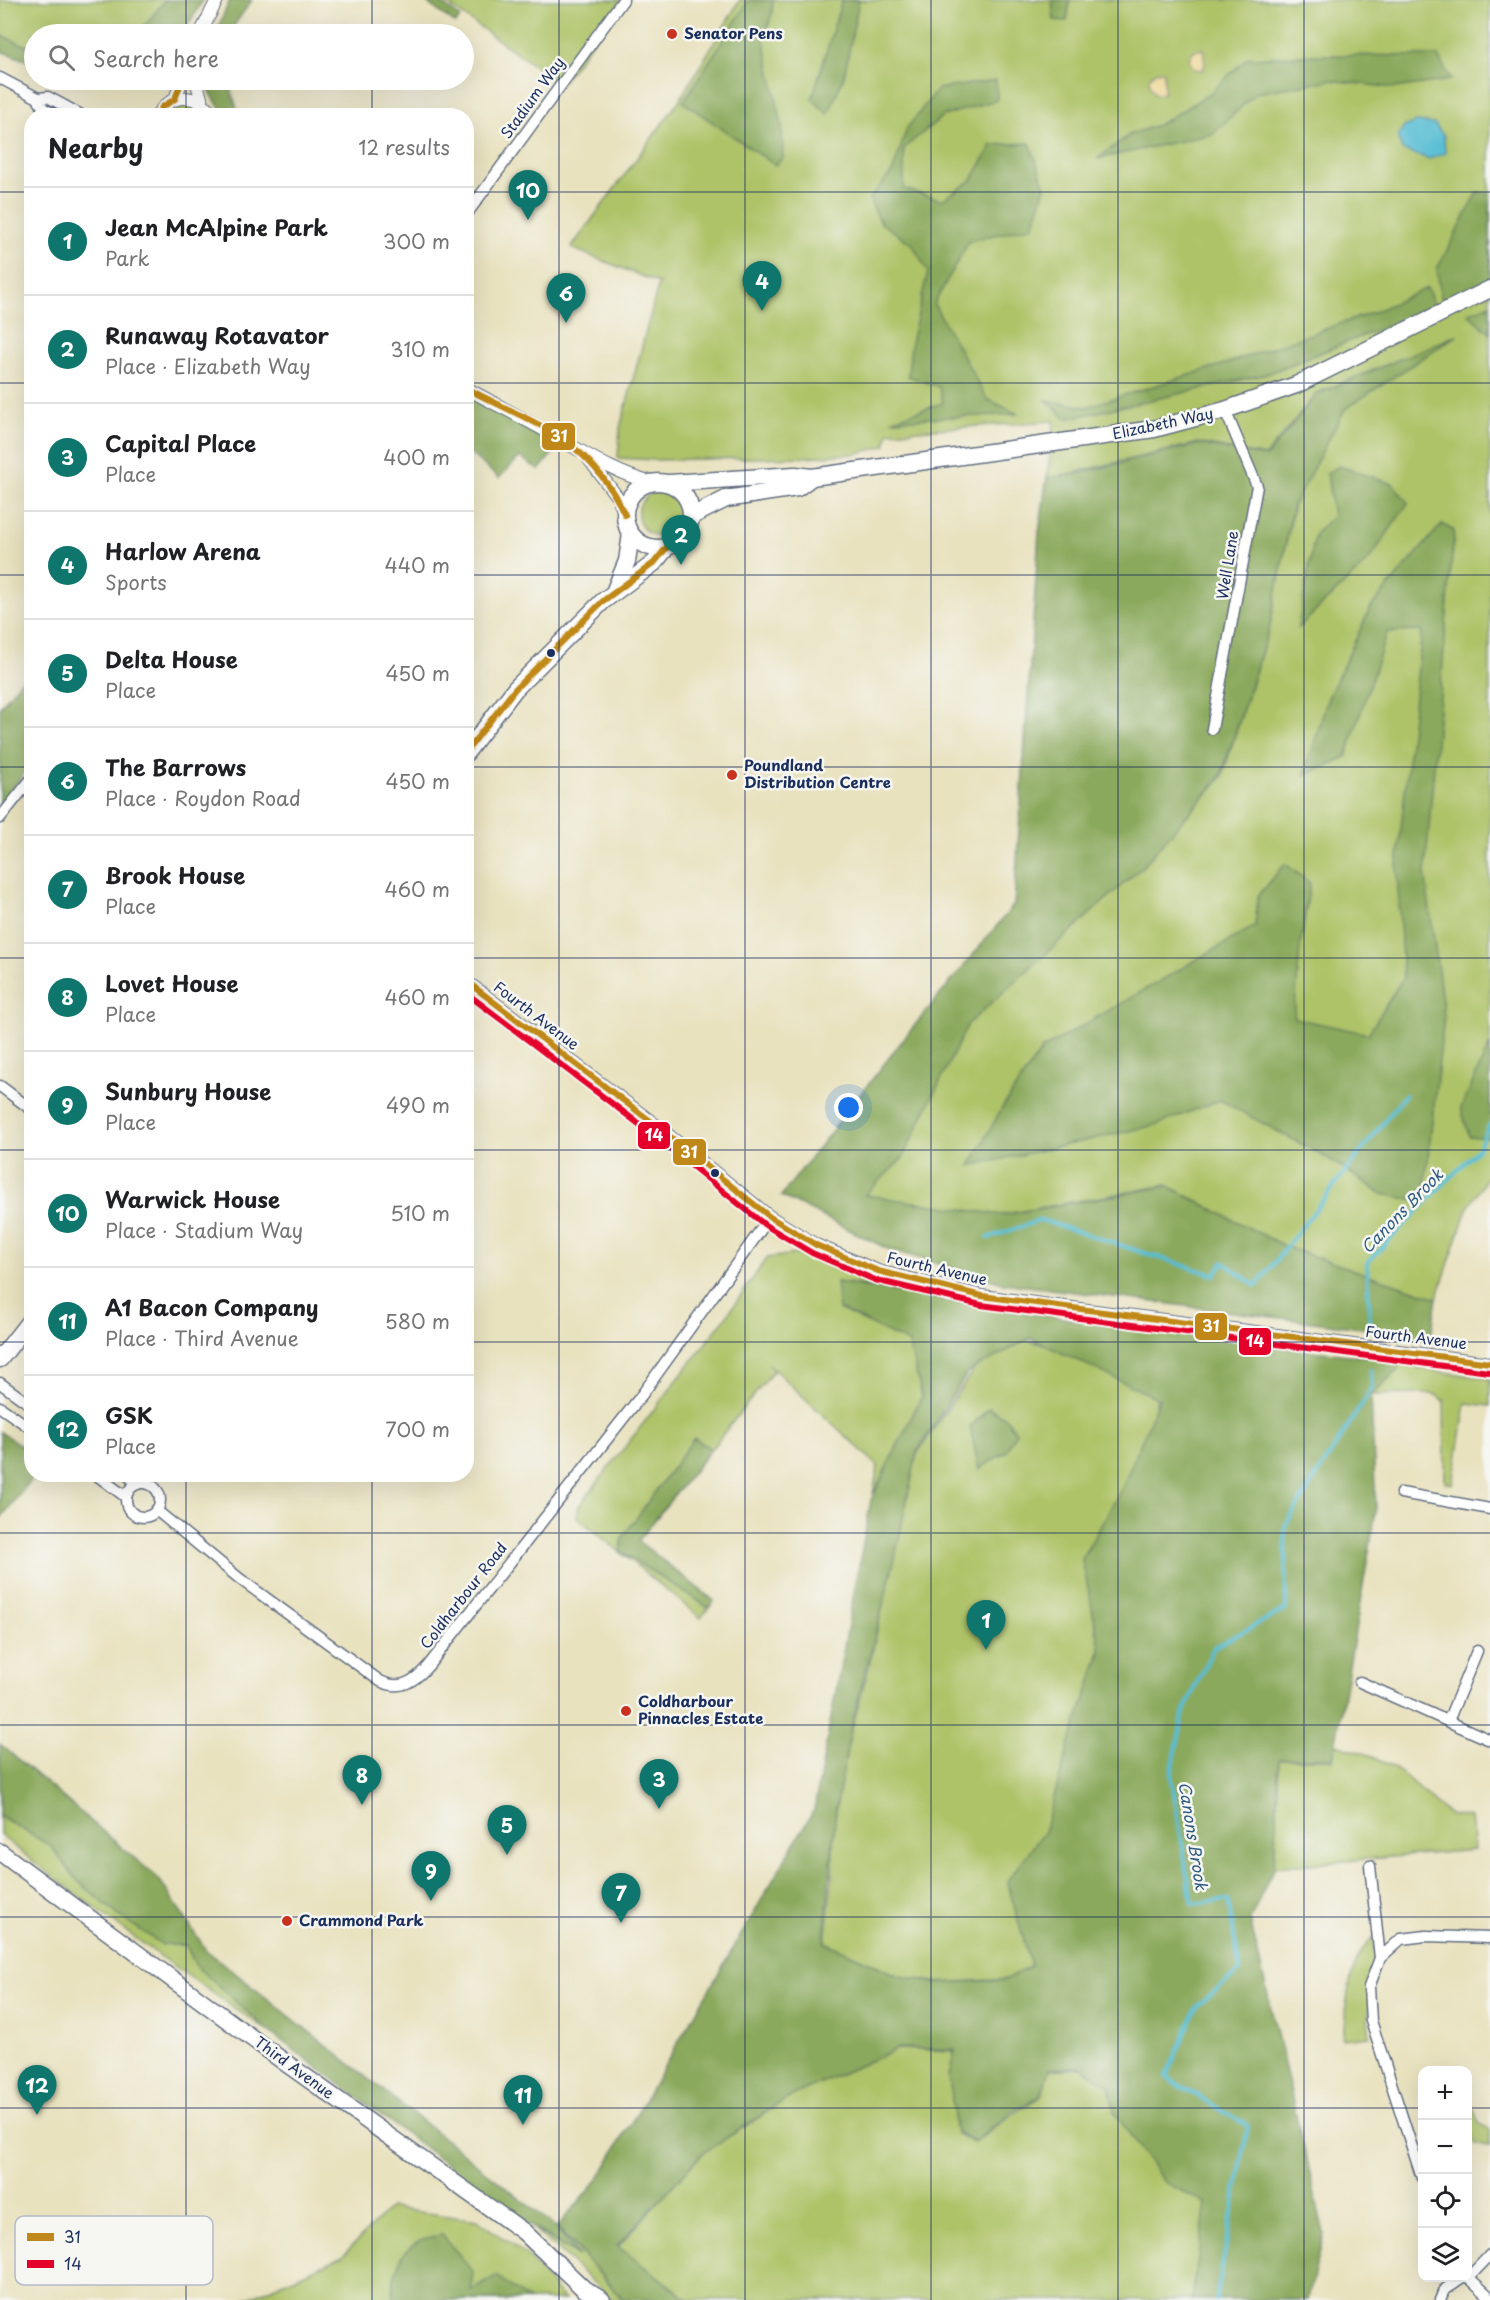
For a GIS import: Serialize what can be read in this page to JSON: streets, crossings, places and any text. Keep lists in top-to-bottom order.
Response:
{
  "streets": {
    "main road": ["Elizabeth Way", "Third Avenue"],
    "street": [
      "Stadium Way",
      "Well Lane",
      "Fourth Avenue",
      "Coldharbour Road"
    ]
  },
  "crossings": [
    ["Elizabeth Way", "Well Lane"],
    ["Fourth Avenue", "Coldharbour Road"]
  ],
  "water": ["Canons Brook"],
  "places": [
    "Senator Pens",
    "Poundland Distribution Centre",
    "Coldharbour Pinnacles Estate",
    "Crammond Park"
  ],
  "lines": ["transit line 31", "transit line 14"],
  "legend": ["31", "14"],
  "page": {
    "search": "Search here",
    "heading": ["Nearby", "12 results"],
    "pins": [
      "10",
      "4",
      "6",
      "2",
      "1",
      "8",
      "3",
      "5",
      "9",
      "7",
      "12",
      "11"
    ],
    "list": [
      {
        "mark": "1",
        "name": "Jean McAlpine Park",
        "note": "Park",
        "value": "300 m"
      },
      {
        "mark": "2",
        "name": "Runaway Rotavator",
        "note": "Place · Elizabeth Way",
        "value": "310 m"
      },
      {
        "mark": "3",
        "name": "Capital Place",
        "note": "Place",
        "value": "400 m"
      },
      {
        "mark": "4",
        "name": "Harlow Arena",
        "note": "Sports",
        "value": "440 m"
      },
      {
        "mark": "5",
        "name": "Delta House",
        "note": "Place",
        "value": "450 m"
      },
      {
        "mark": "6",
        "name": "The Barrows",
        "note": "Place · Roydon Road",
        "value": "450 m"
      },
      {
        "mark": "7",
        "name": "Brook House",
        "note": "Place",
        "value": "460 m"
      },
      {
        "mark": "8",
        "name": "Lovet House",
        "note": "Place",
        "value": "460 m"
      },
      {
        "mark": "9",
        "name": "Sunbury House",
        "note": "Place",
        "value": "490 m"
      },
      {
        "mark": "10",
        "name": "Warwick House",
        "note": "Place · Stadium Way",
        "value": "510 m"
      },
      {
        "mark": "11",
        "name": "A1 Bacon Company",
        "note": "Place · Third Avenue",
        "value": "580 m"
      },
      {
        "mark": "12",
        "name": "GSK",
        "note": "Place",
        "value": "700 m"
      }
    ],
    "map_buttons": ["+", "−"]
  }
}
